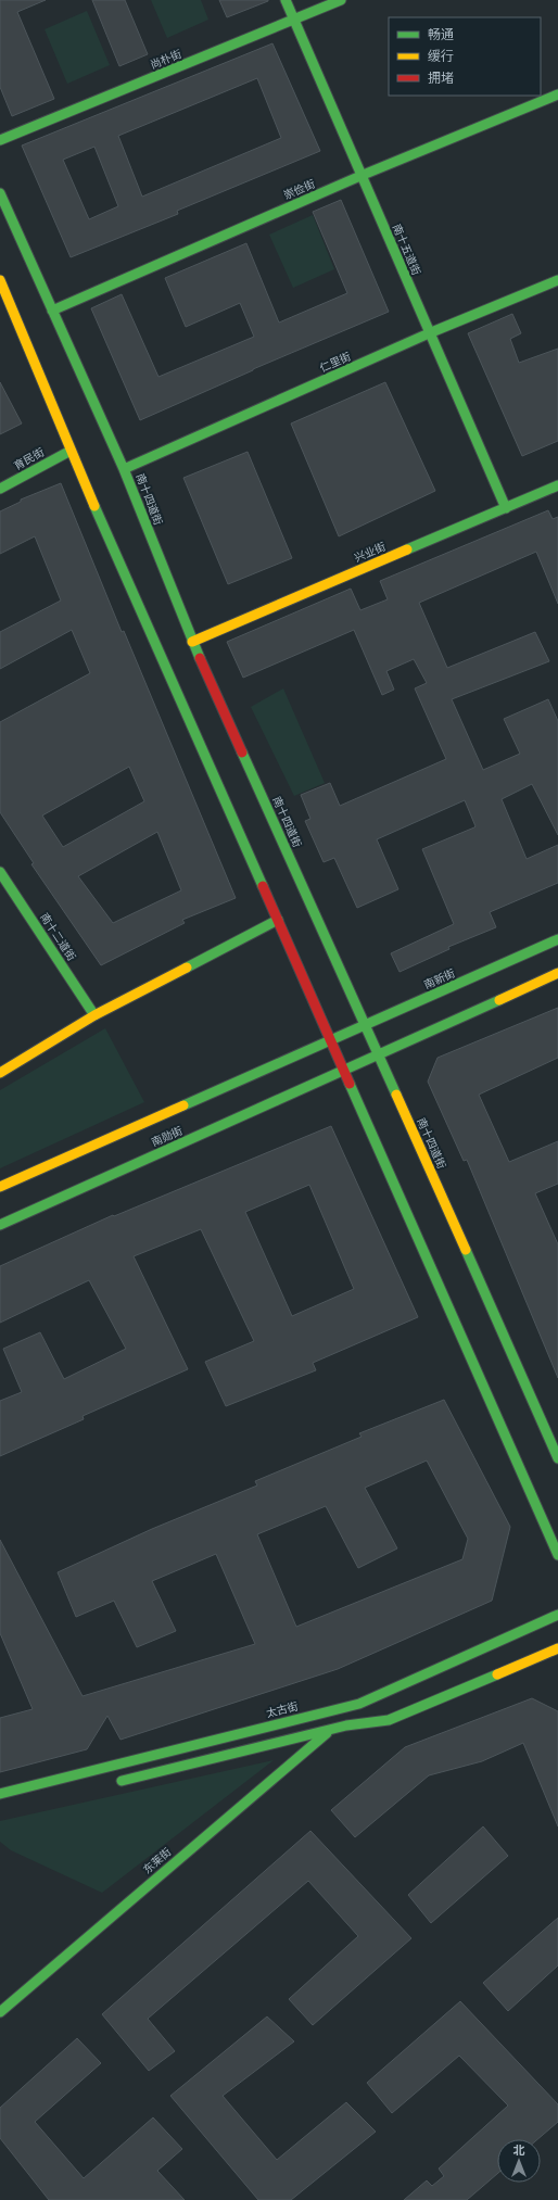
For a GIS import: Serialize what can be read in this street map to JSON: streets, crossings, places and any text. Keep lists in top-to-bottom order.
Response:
{
  "streets": {
    "main road": [
      "尚朴街",
      "崇俭街",
      "南十五道街",
      "仁里街",
      "育民街",
      "南十四道街",
      "兴业街",
      "南十二道街",
      "南新街",
      "南勋街",
      "太古街",
      "东莱街"
    ]
  },
  "crossings": [
    ["尚朴街", "南十五道街"],
    ["崇俭街", "南十五道街"],
    ["崇俭街", "南十四道街"],
    ["南十五道街", "仁里街"],
    ["南十五道街", "兴业街"],
    ["仁里街", "南十四道街"],
    ["南十四道街", "兴业街"],
    ["南十四道街", "南新街"],
    ["南新街", "南勋街"]
  ],
  "legend": ["畅通", "缓行", "拥堵"],
  "north": "top"
}
